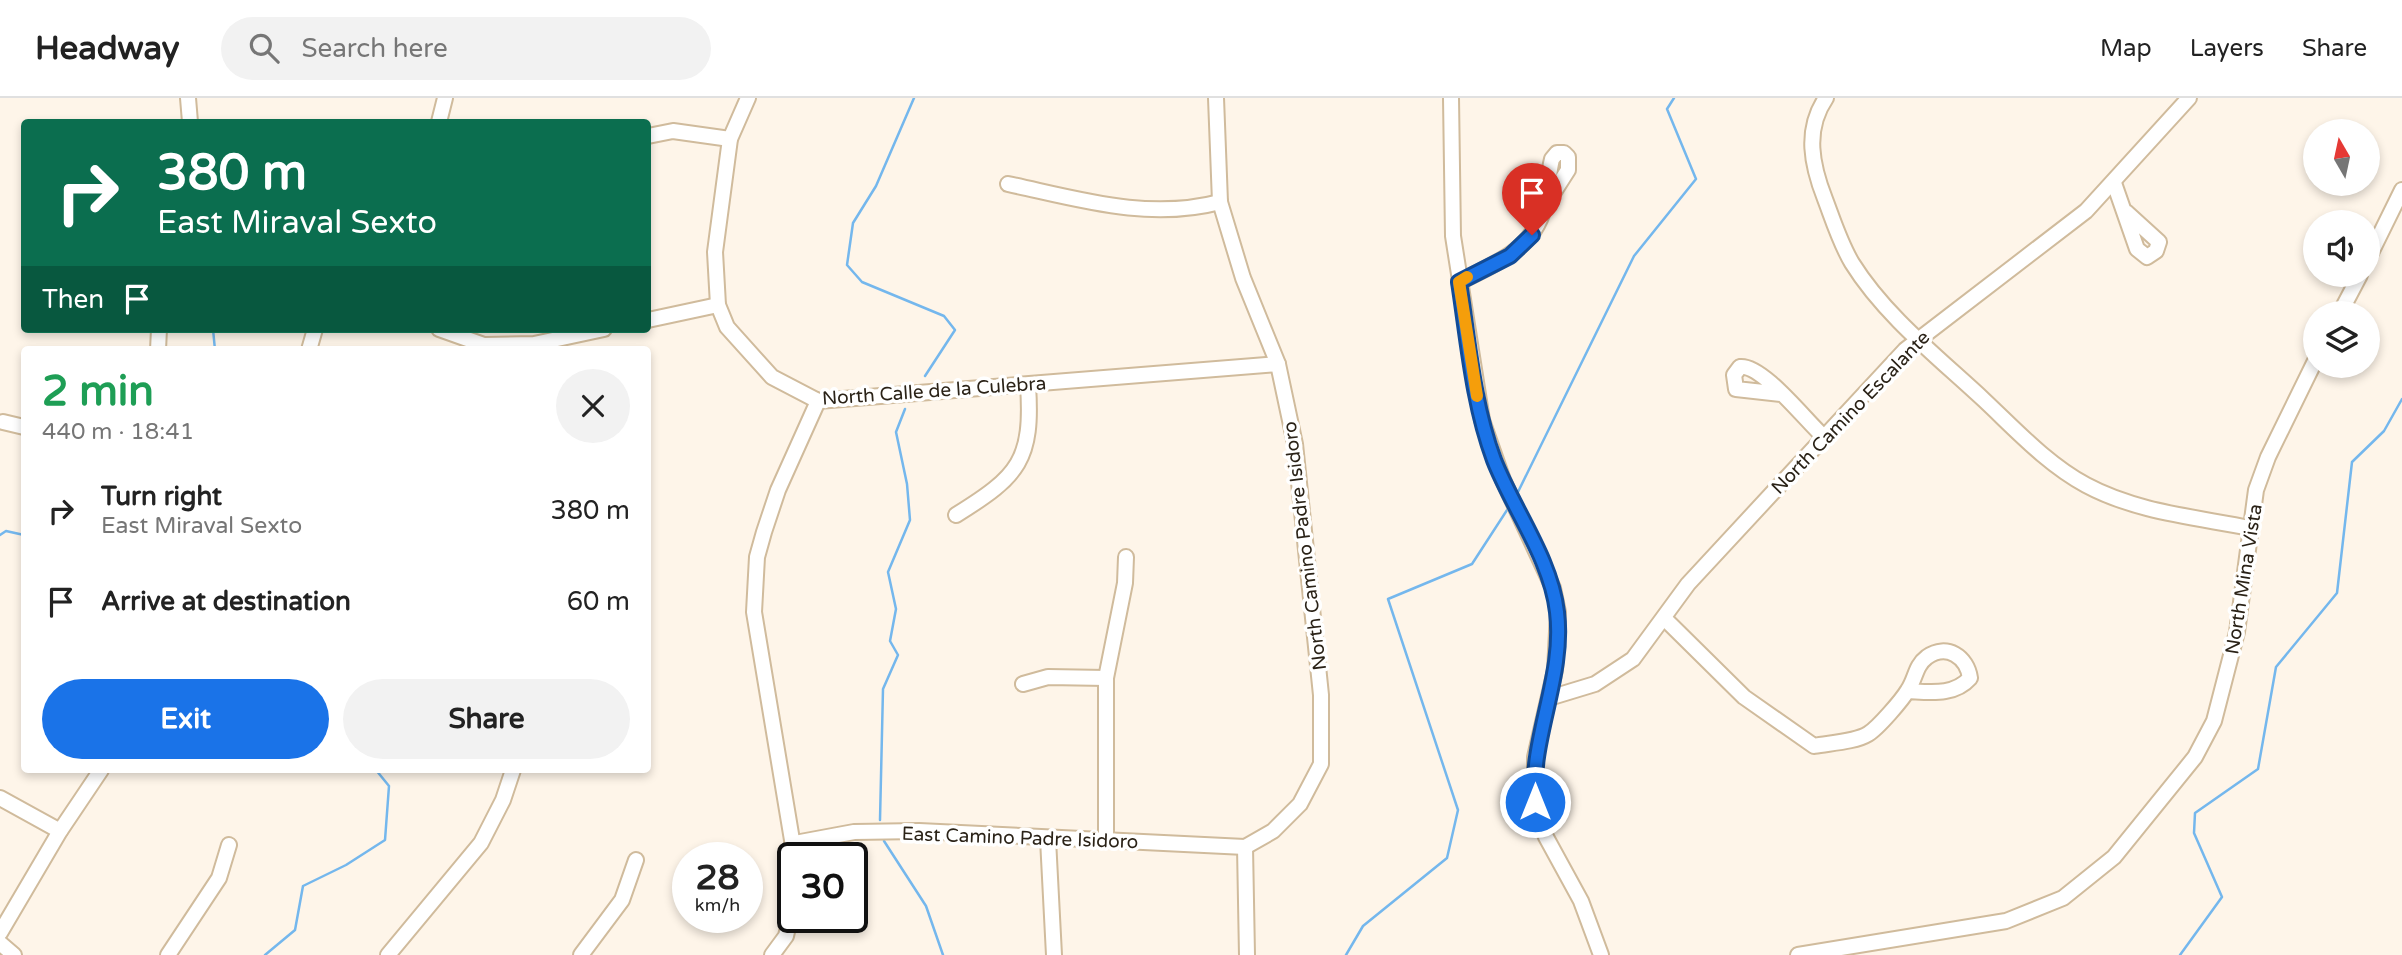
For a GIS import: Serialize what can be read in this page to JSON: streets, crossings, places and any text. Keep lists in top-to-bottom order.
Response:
{
  "streets": {
    "street": [
      "North Calle de la Culebra",
      "North Camino Escalante",
      "North Camino Padre Isidoro",
      "North Mina Vista",
      "East Camino Padre Isidoro"
    ]
  },
  "crossings": [
    ["North Calle de la Culebra", "North Camino Padre Isidoro"],
    ["North Camino Padre Isidoro", "East Camino Padre Isidoro"]
  ],
  "north": "top",
  "page": {
    "header": "Headway",
    "search": "Search here",
    "nav": ["Map", "Layers", "Share"],
    "turn": ["380 m", "East Miraval Sexto"],
    "then": "Then",
    "heading": ["2 min", "440 m · 18:41"],
    "list": [
      {
        "name": "Turn right",
        "note": "East Miraval Sexto",
        "value": "380 m"
      },
      {
        "name": "Arrive at destination",
        "value": "60 m"
      }
    ],
    "buttons": ["Exit", "Share"],
    "speed": "28 km/h",
    "limit": "30"
  }
}
